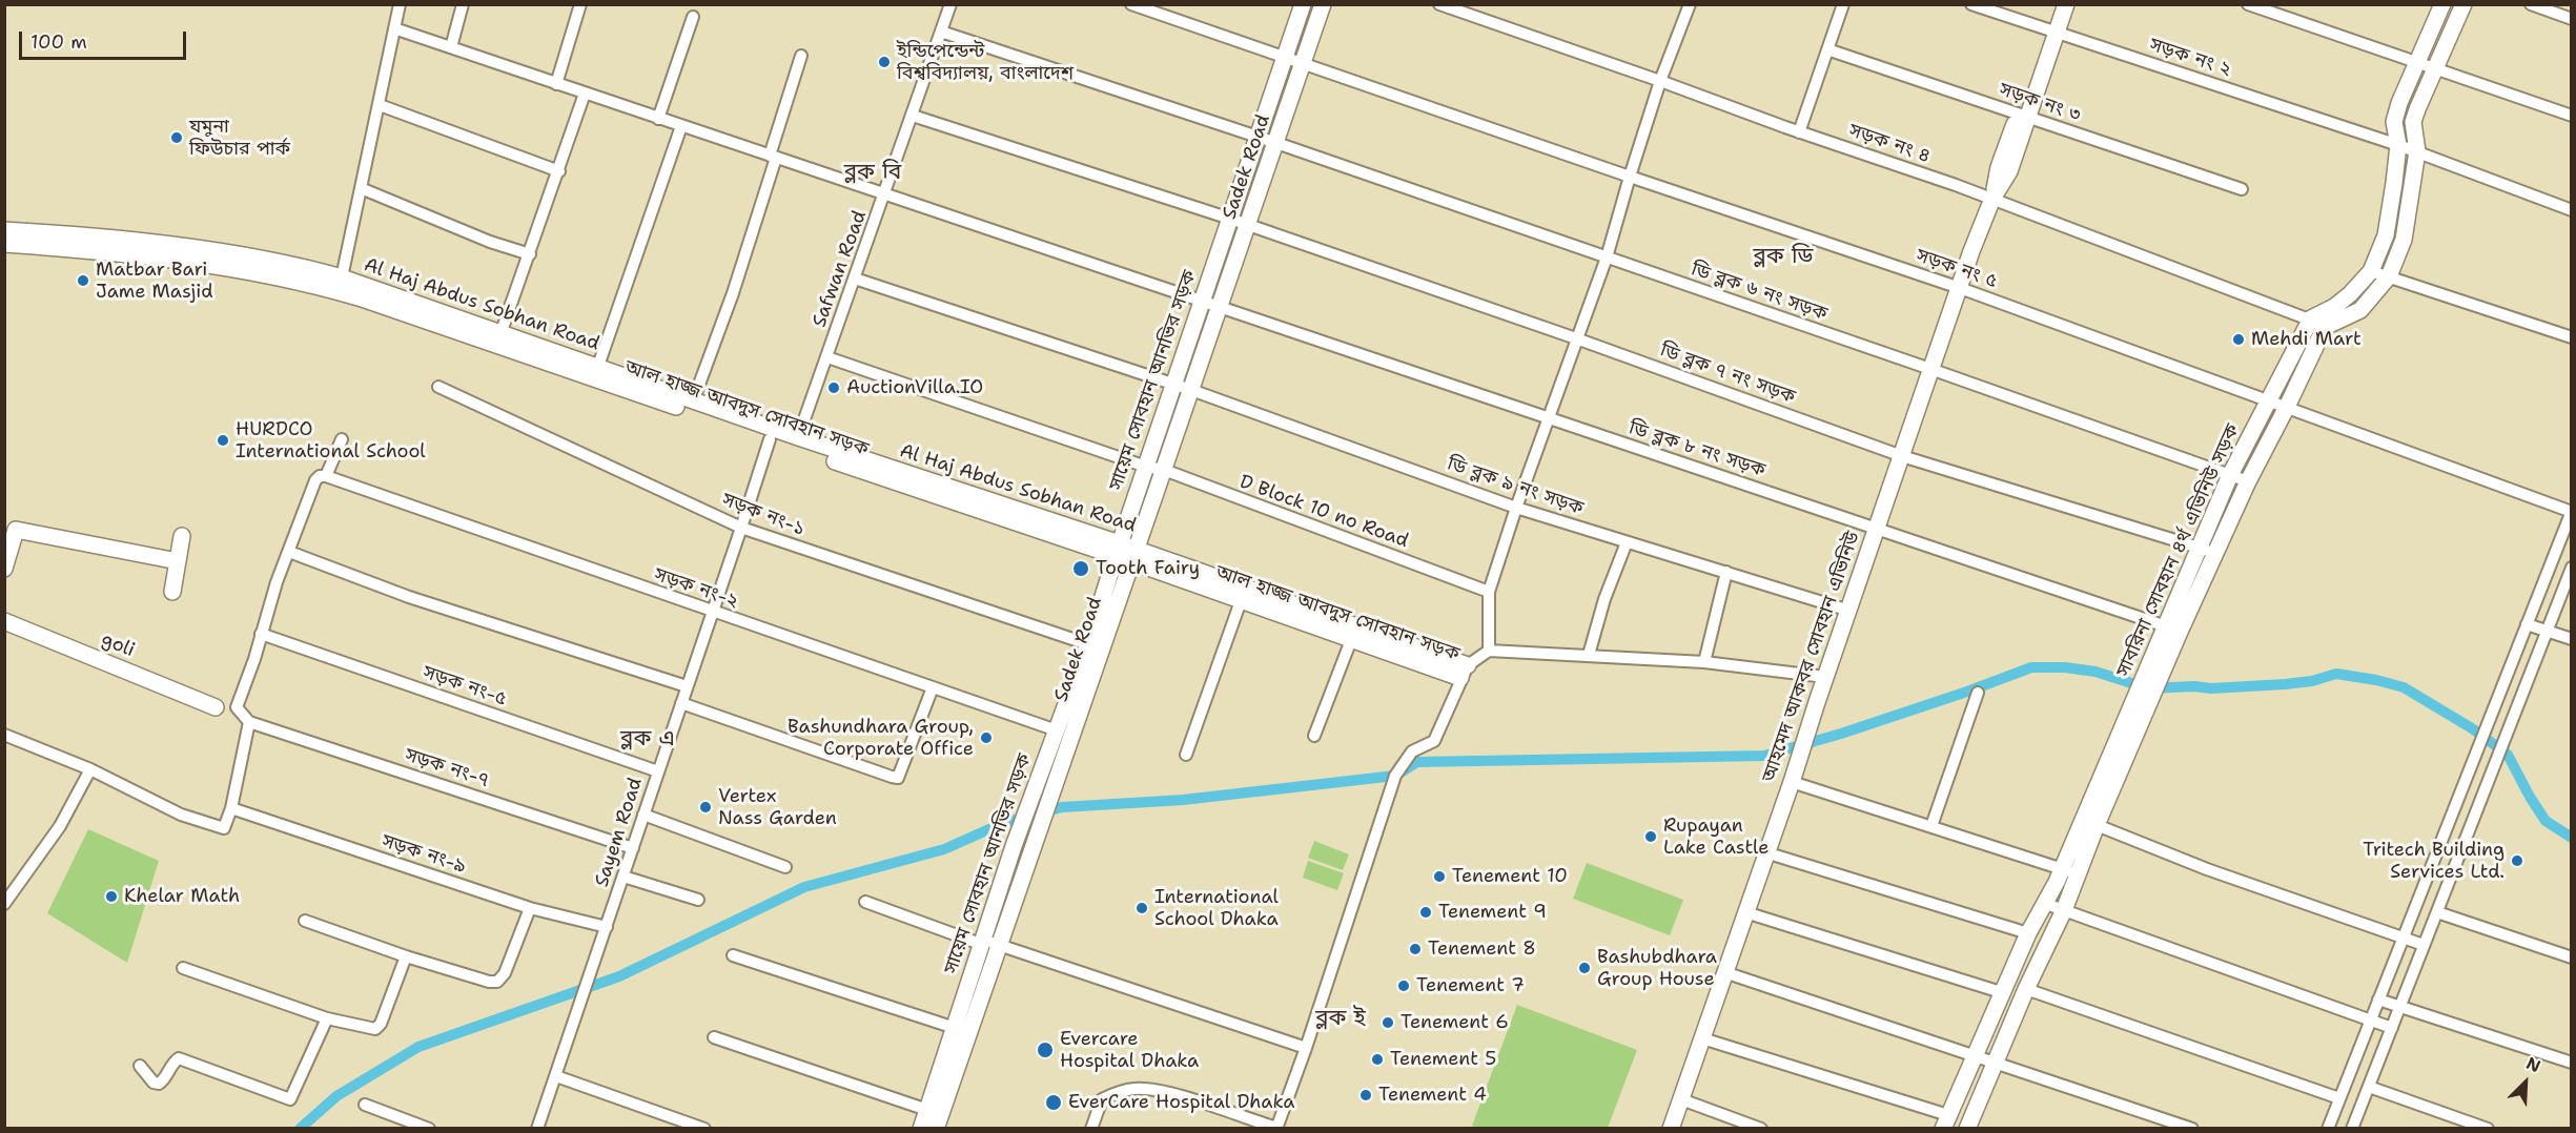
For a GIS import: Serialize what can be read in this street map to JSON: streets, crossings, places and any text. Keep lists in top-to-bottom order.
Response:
{
  "streets": {
    "street": [
      "সড়ক নং ২",
      "সড়ক নং ৩",
      "সড়ক নং ৪",
      "Sadek Road",
      "Safwan Road",
      "সড়ক নং ৫",
      "ডি ব্লক ৬ নং সড়ক",
      "Al Haj Abdus Sobhan Road",
      "ডি ব্লক ৭ নং সড়ক",
      "সায়েম সোবহান আনভির সড়ক",
      "আল হাজ্জ আবদুস সোবহান সড়ক",
      "ডি ব্লক ৮ নং সড়ক",
      "ডি ব্লক ৯ নং সড়ক",
      "D Block 10 no Road",
      "সড়ক নং-১",
      "সাবরিনা সোবহান ৪র্থ এভিনিউ সড়ক",
      "সড়ক নং-২",
      "goli",
      "আহমেদ আকবর সোবহান এভিনিউ",
      "সড়ক নং-৫",
      "সড়ক নং-৭",
      "Sayem Road",
      "সড়ক নং-৯"
    ]
  },
  "crossings": [
    ["সড়ক নং ২", "আহমেদ আকবর সোবহান এভিনিউ"],
    ["সড়ক নং ৩", "আহমেদ আকবর সোবহান এভিনিউ"],
    ["সড়ক নং ৪", "সাবরিনা সোবহান ৪র্থ এভিনিউ সড়ক"],
    ["সড়ক নং ৪", "আহমেদ আকবর সোবহান এভিনিউ"],
    ["Sadek Road", "সড়ক নং ৫"],
    ["Sadek Road", "ডি ব্লক ৬ নং সড়ক"],
    ["Sadek Road", "Al Haj Abdus Sobhan Road"],
    ["Sadek Road", "ডি ব্লক ৭ নং সড়ক"],
    ["Sadek Road", "আল হাজ্জ আবদুস সোবহান সড়ক"],
    ["Sadek Road", "ডি ব্লক ৮ নং সড়ক"],
    ["Sadek Road", "ডি ব্লক ৯ নং সড়ক"],
    ["Sadek Road", "D Block 10 no Road"],
    ["Safwan Road", "ডি ব্লক ৬ নং সড়ক"],
    ["Safwan Road", "Al Haj Abdus Sobhan Road"],
    ["Safwan Road", "ডি ব্লক ৭ নং সড়ক"],
    ["Safwan Road", "ডি ব্লক ৮ নং সড়ক"],
    ["Safwan Road", "ডি ব্লক ৯ নং সড়ক"],
    ["Safwan Road", "D Block 10 no Road"],
    ["সড়ক নং ৫", "সায়েম সোবহান আনভির সড়ক"],
    ["সড়ক নং ৫", "সাবরিনা সোবহান ৪র্থ এভিনিউ সড়ক"],
    ["সড়ক নং ৫", "আহমেদ আকবর সোবহান এভিনিউ"],
    ["ডি ব্লক ৬ নং সড়ক", "সায়েম সোবহান আনভির সড়ক"],
    ["ডি ব্লক ৬ নং সড়ক", "সাবরিনা সোবহান ৪র্থ এভিনিউ সড়ক"],
    ["ডি ব্লক ৬ নং সড়ক", "আহমেদ আকবর সোবহান এভিনিউ"],
    ["Al Haj Abdus Sobhan Road", "সায়েম সোবহান আনভির সড়ক"],
    ["Al Haj Abdus Sobhan Road", "আল হাজ্জ আবদুস সোবহান সড়ক"],
    ["ডি ব্লক ৭ নং সড়ক", "সায়েম সোবহান আনভির সড়ক"],
    ["ডি ব্লক ৭ নং সড়ক", "সাবরিনা সোবহান ৪র্থ এভিনিউ সড়ক"],
    ["ডি ব্লক ৭ নং সড়ক", "আহমেদ আকবর সোবহান এভিনিউ"],
    ["সায়েম সোবহান আনভির সড়ক", "আল হাজ্জ আবদুস সোবহান সড়ক"],
    ["সায়েম সোবহান আনভির সড়ক", "ডি ব্লক ৮ নং সড়ক"],
    ["সায়েম সোবহান আনভির সড়ক", "ডি ব্লক ৯ নং সড়ক"],
    ["সায়েম সোবহান আনভির সড়ক", "D Block 10 no Road"],
    ["সায়েম সোবহান আনভির সড়ক", "সড়ক নং-১"],
    ["সায়েম সোবহান আনভির সড়ক", "সড়ক নং-২"],
    ["আল হাজ্জ আবদুস সোবহান সড়ক", "Sayem Road"],
    ["ডি ব্লক ৮ নং সড়ক", "সাবরিনা সোবহান ৪র্থ এভিনিউ সড়ক"],
    ["ডি ব্লক ৮ নং সড়ক", "আহমেদ আকবর সোবহান এভিনিউ"],
    ["ডি ব্লক ৯ নং সড়ক", "আহমেদ আকবর সোবহান এভিনিউ"],
    ["সড়ক নং-১", "Sayem Road"],
    ["সড়ক নং-২", "Sayem Road"],
    ["সড়ক নং-৫", "Sayem Road"],
    ["সড়ক নং-৭", "Sayem Road"],
    ["Sayem Road", "সড়ক নং-৯"]
  ],
  "districts": [
    "ব্লক বি",
    "ব্লক ডি",
    "ব্লক এ",
    "ব্লক ই"
  ],
  "places": [
    "ইন্ডিপেন্ডেন্ট বিশ্ববিদ্যালয়, বাংলাদেশ",
    "যমুনা ফিউচার পার্ক",
    "Matbar Bari Jame Masjid",
    "Mehdi Mart",
    "AuctionVilla.IO",
    "HURDCO International School",
    "Tooth Fairy",
    "Bashundhara Group, Corporate Office",
    "Vertex Nass Garden",
    "Rupayan Lake Castle",
    "Tritech Building Services Ltd.",
    "Tenement 10",
    "Khelar Math",
    "International School Dhaka",
    "Tenement 9",
    "Tenement 8",
    "Bashubdhara Group House",
    "Tenement 7",
    "Tenement 6",
    "Evercare Hospital Dhaka",
    "Tenement 5",
    "Tenement 4",
    "EverCare Hospital Dhaka"
  ],
  "scale_bar": "100 m",
  "north": "top right"
}
